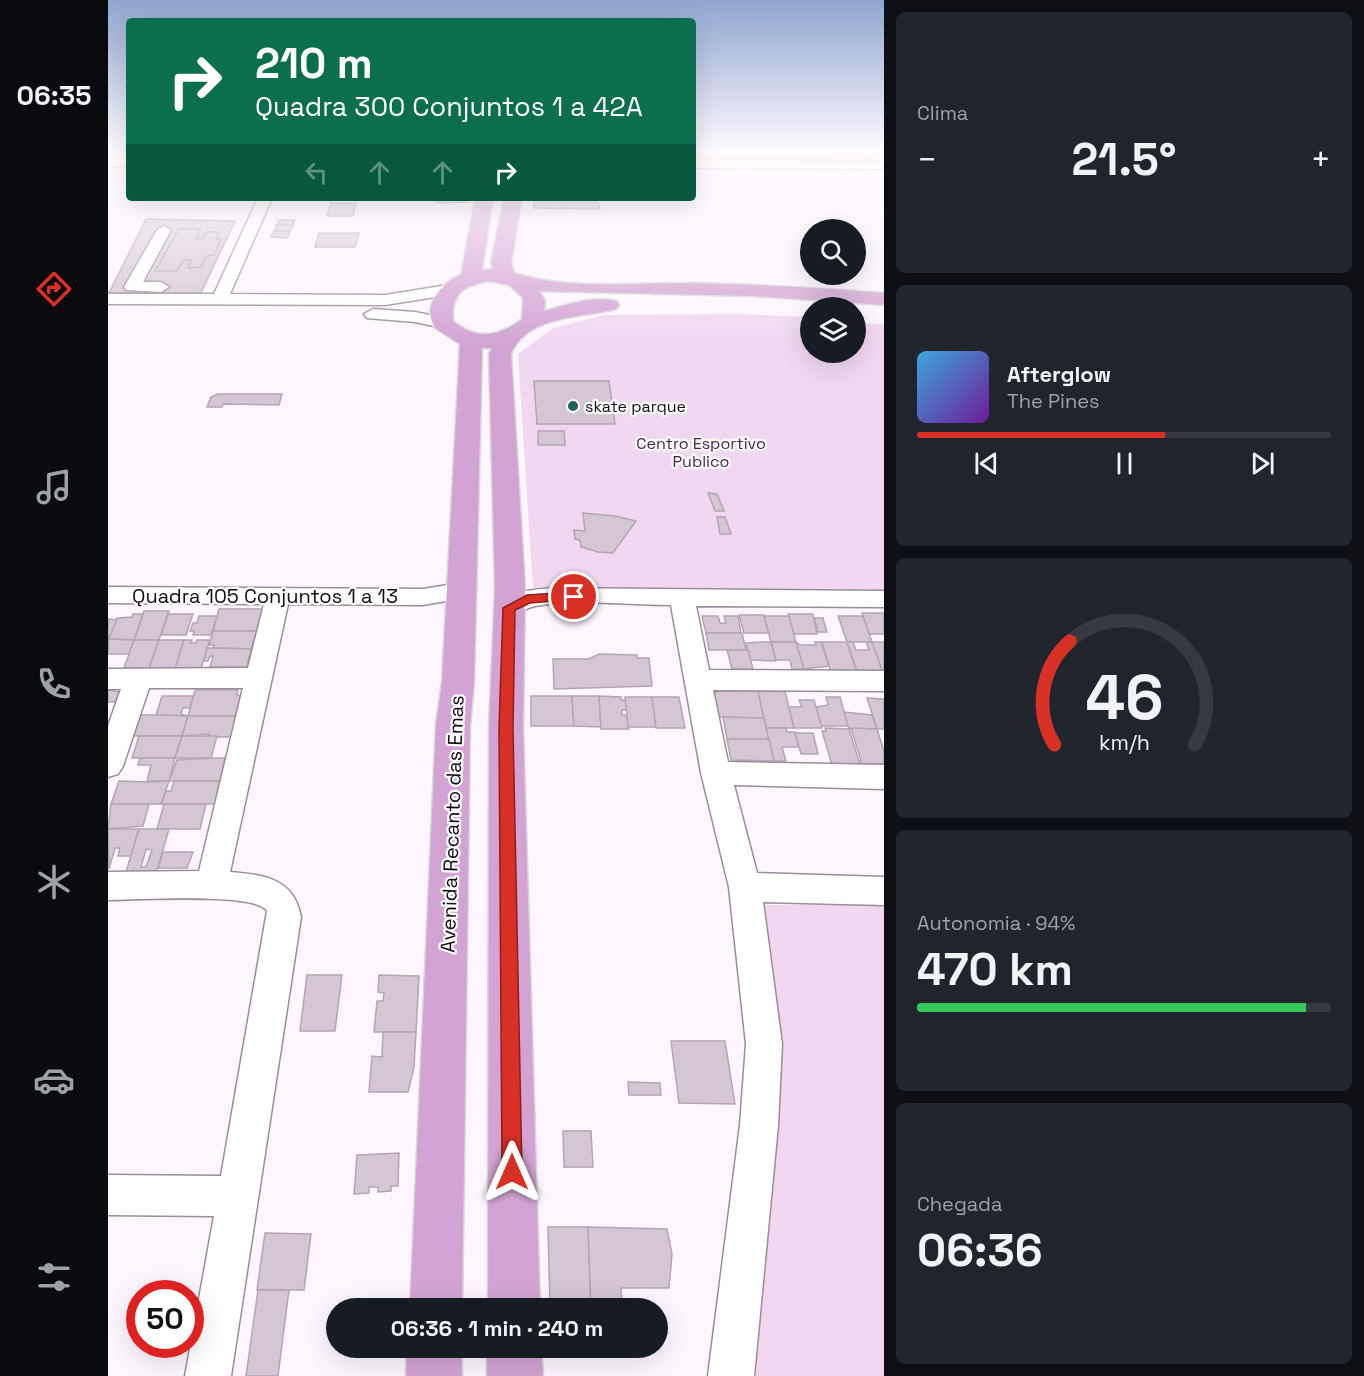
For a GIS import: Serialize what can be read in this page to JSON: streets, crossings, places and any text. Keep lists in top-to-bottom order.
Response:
{
  "streets": {
    "main road": ["Avenida Recanto das Emas"],
    "street": ["Quadra 105 Conjuntos 1 a 13"]
  },
  "crossings": [
    ["Quadra 105 Conjuntos 1 a 13", "Avenida Recanto das Emas"]
  ],
  "parks": ["Centro Esportivo Publico"],
  "places": ["skate parque"],
  "page": {
    "tabs": "06:35",
    "tile": [
      "Clima",
      ["Autonomia · 94%", "470 km"],
      ["Chegada", "06:36"]
    ],
    "turn": ["210 m", "Quadra 300 Conjuntos 1 a 42A"],
    "heat": ["−", "21.5°", "+"],
    "song": ["Afterglow", "The Pines"],
    "limit": "50",
    "trip": "06:36 · 1 min · 240 m",
    "gauge": ["46", "km/h"]
  }
}
